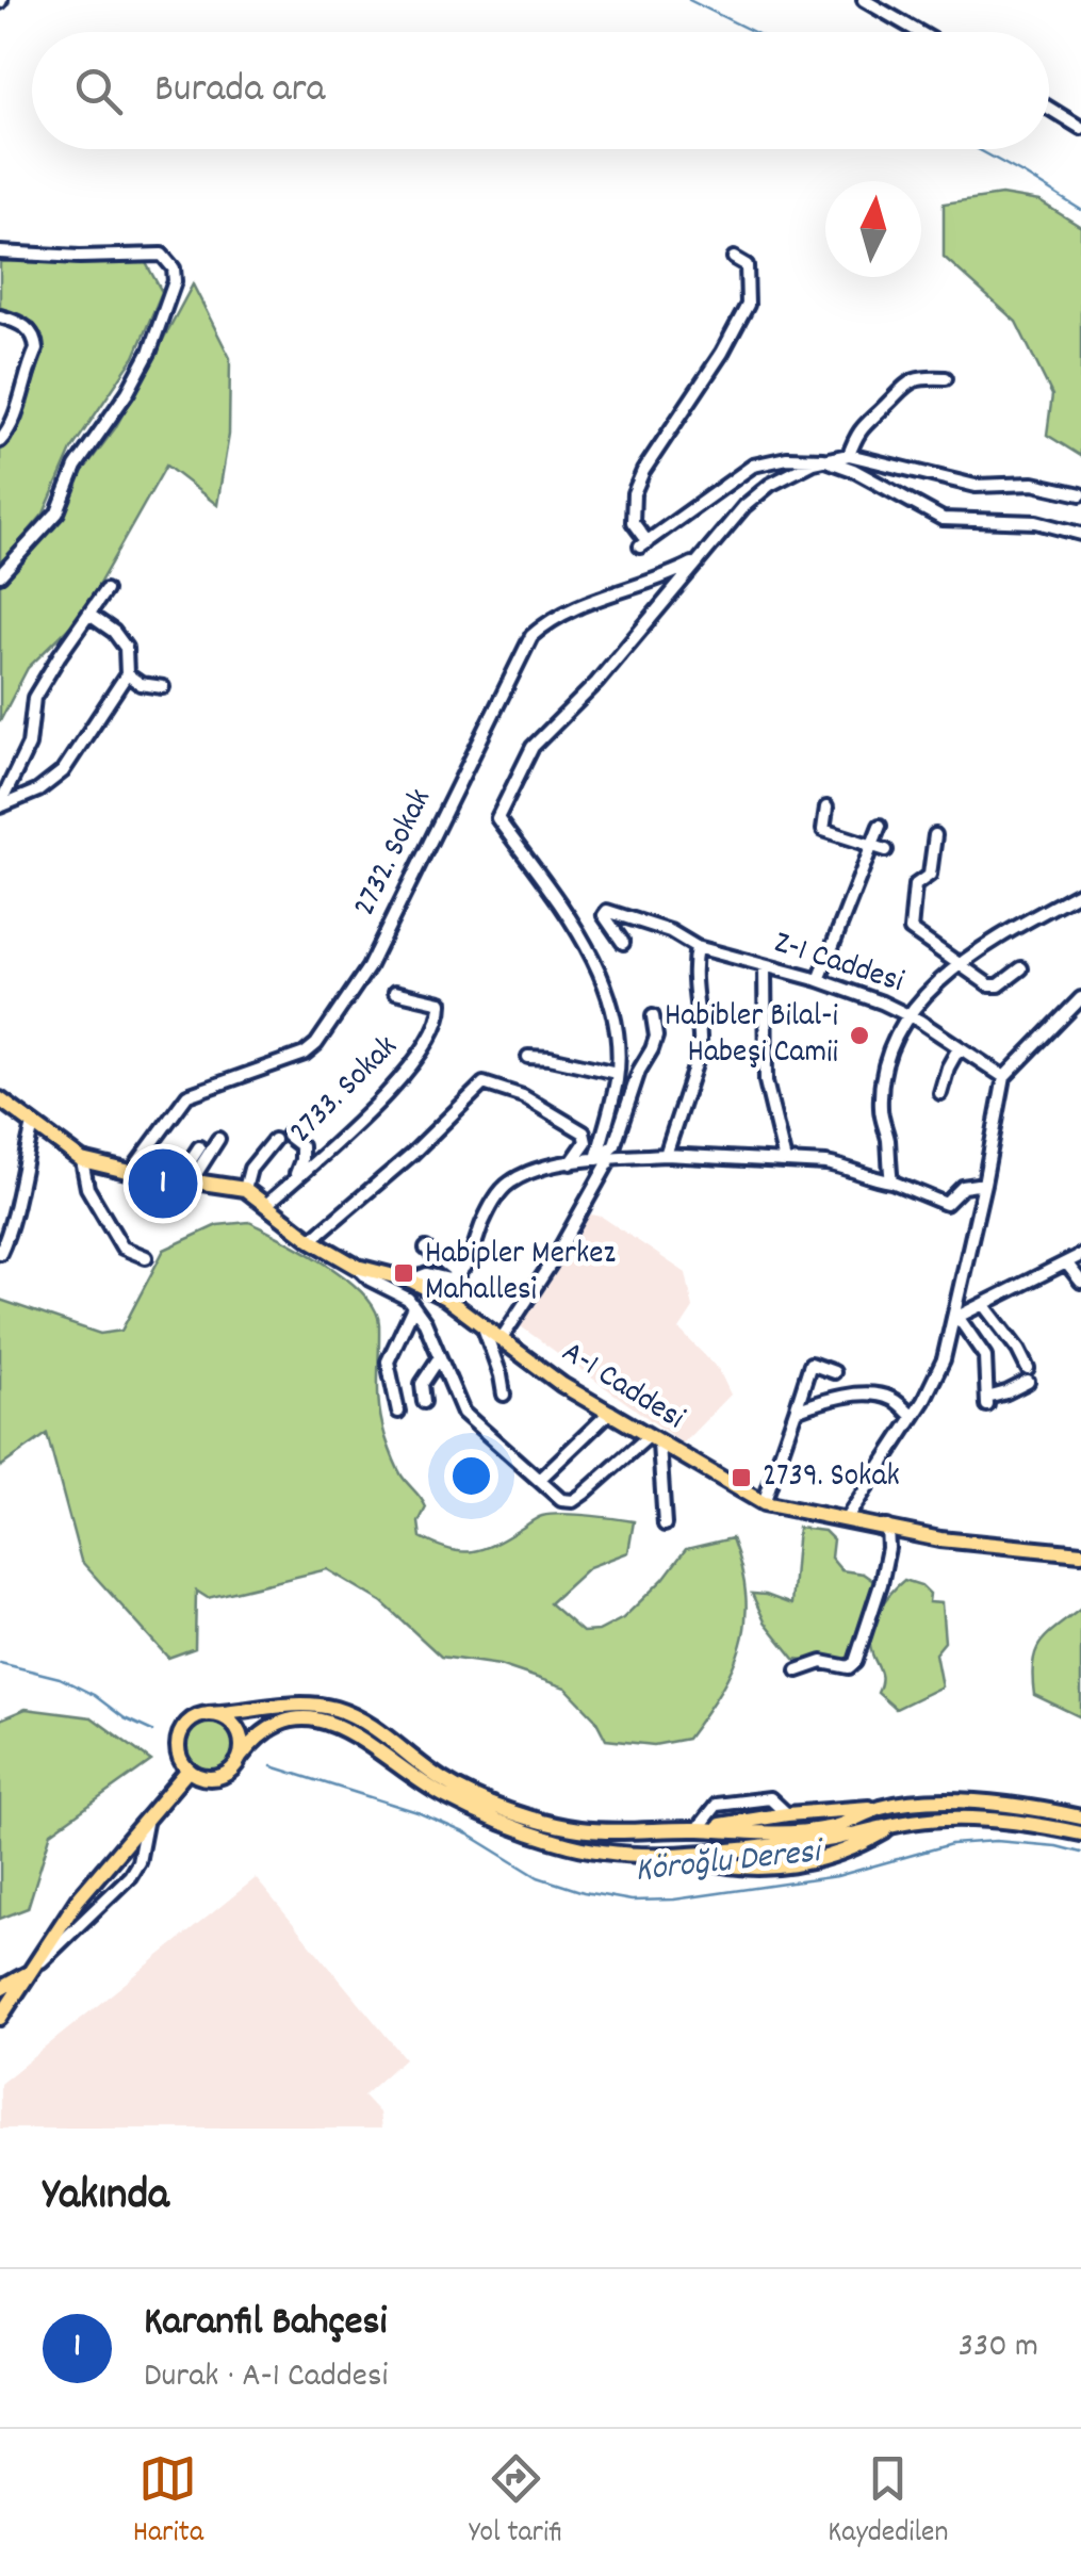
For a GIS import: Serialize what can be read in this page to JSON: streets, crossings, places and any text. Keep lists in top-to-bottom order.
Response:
{
  "streets": {
    "main road": ["A-1 Caddesi"],
    "street": ["2732. Sokak", "Z-1 Caddesi", "2733. Sokak"]
  },
  "crossings": [
    ["2732. Sokak", "A-1 Caddesi"],
    ["2733. Sokak", "A-1 Caddesi"]
  ],
  "water": ["Köroğlu Deresi"],
  "places": {
    "other": ["Habibler Bilal-i Habeşi Camii"],
    "transit": ["Habipler Merkez Mahallesi", "2739. Sokak"]
  },
  "north": "top",
  "page": {
    "search": "Burada ara",
    "pins": "1",
    "heading": "Yakında",
    "list": [
      {
        "mark": "1",
        "name": "Karanfil Bahçesi",
        "note": "Durak · A-1 Caddesi",
        "value": "330 m"
      }
    ],
    "nav": ["Harita", "Yol tarifi", "Kaydedilen"]
  }
}
